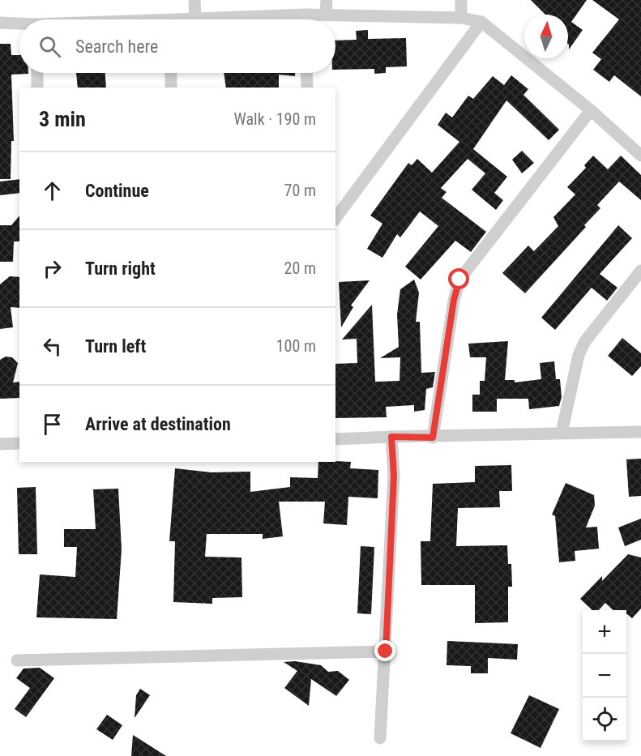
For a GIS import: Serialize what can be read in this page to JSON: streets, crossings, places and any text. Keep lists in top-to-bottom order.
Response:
{
  "north": "top",
  "page": {
    "search": "Search here",
    "heading": ["3 min", "Walk · 190 m"],
    "list": [
      ["Continue", "70 m"],
      ["Turn right", "20 m"],
      ["Turn left", "100 m"],
      "Arrive at destination"
    ],
    "map_buttons": ["+", "−"]
  }
}
